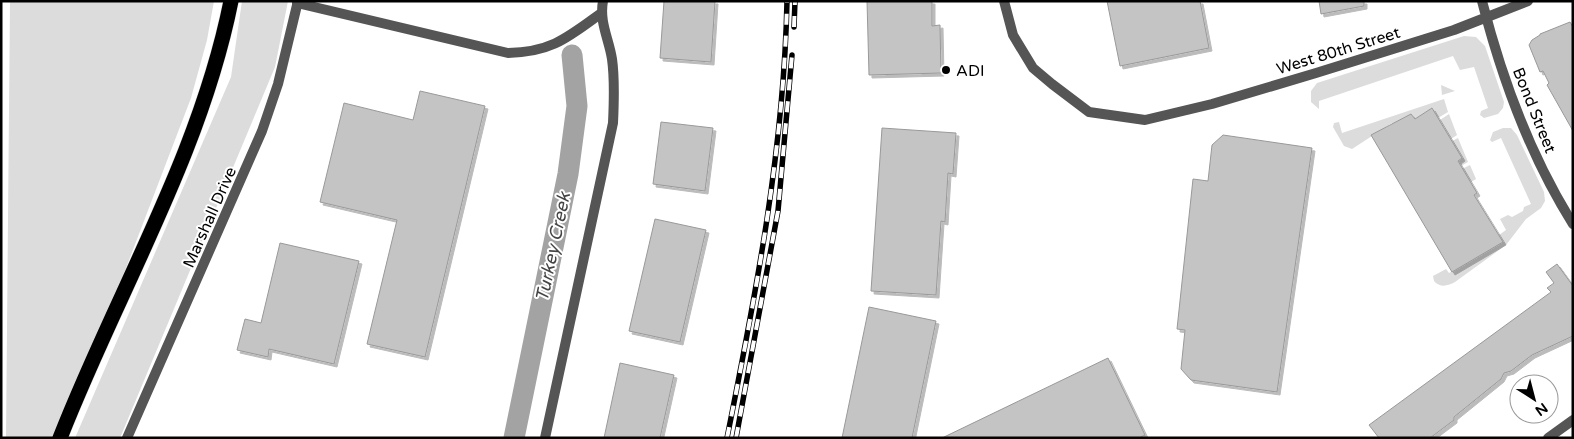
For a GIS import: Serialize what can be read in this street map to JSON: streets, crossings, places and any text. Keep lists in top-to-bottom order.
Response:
{
  "streets": {
    "street": ["West 80th Street", "Bond Street", "Marshall Drive"]
  },
  "crossings": [
    ["West 80th Street", "Bond Street"]
  ],
  "water": ["Turkey Creek"],
  "places": ["ADI"],
  "north": "bottom right"
}
